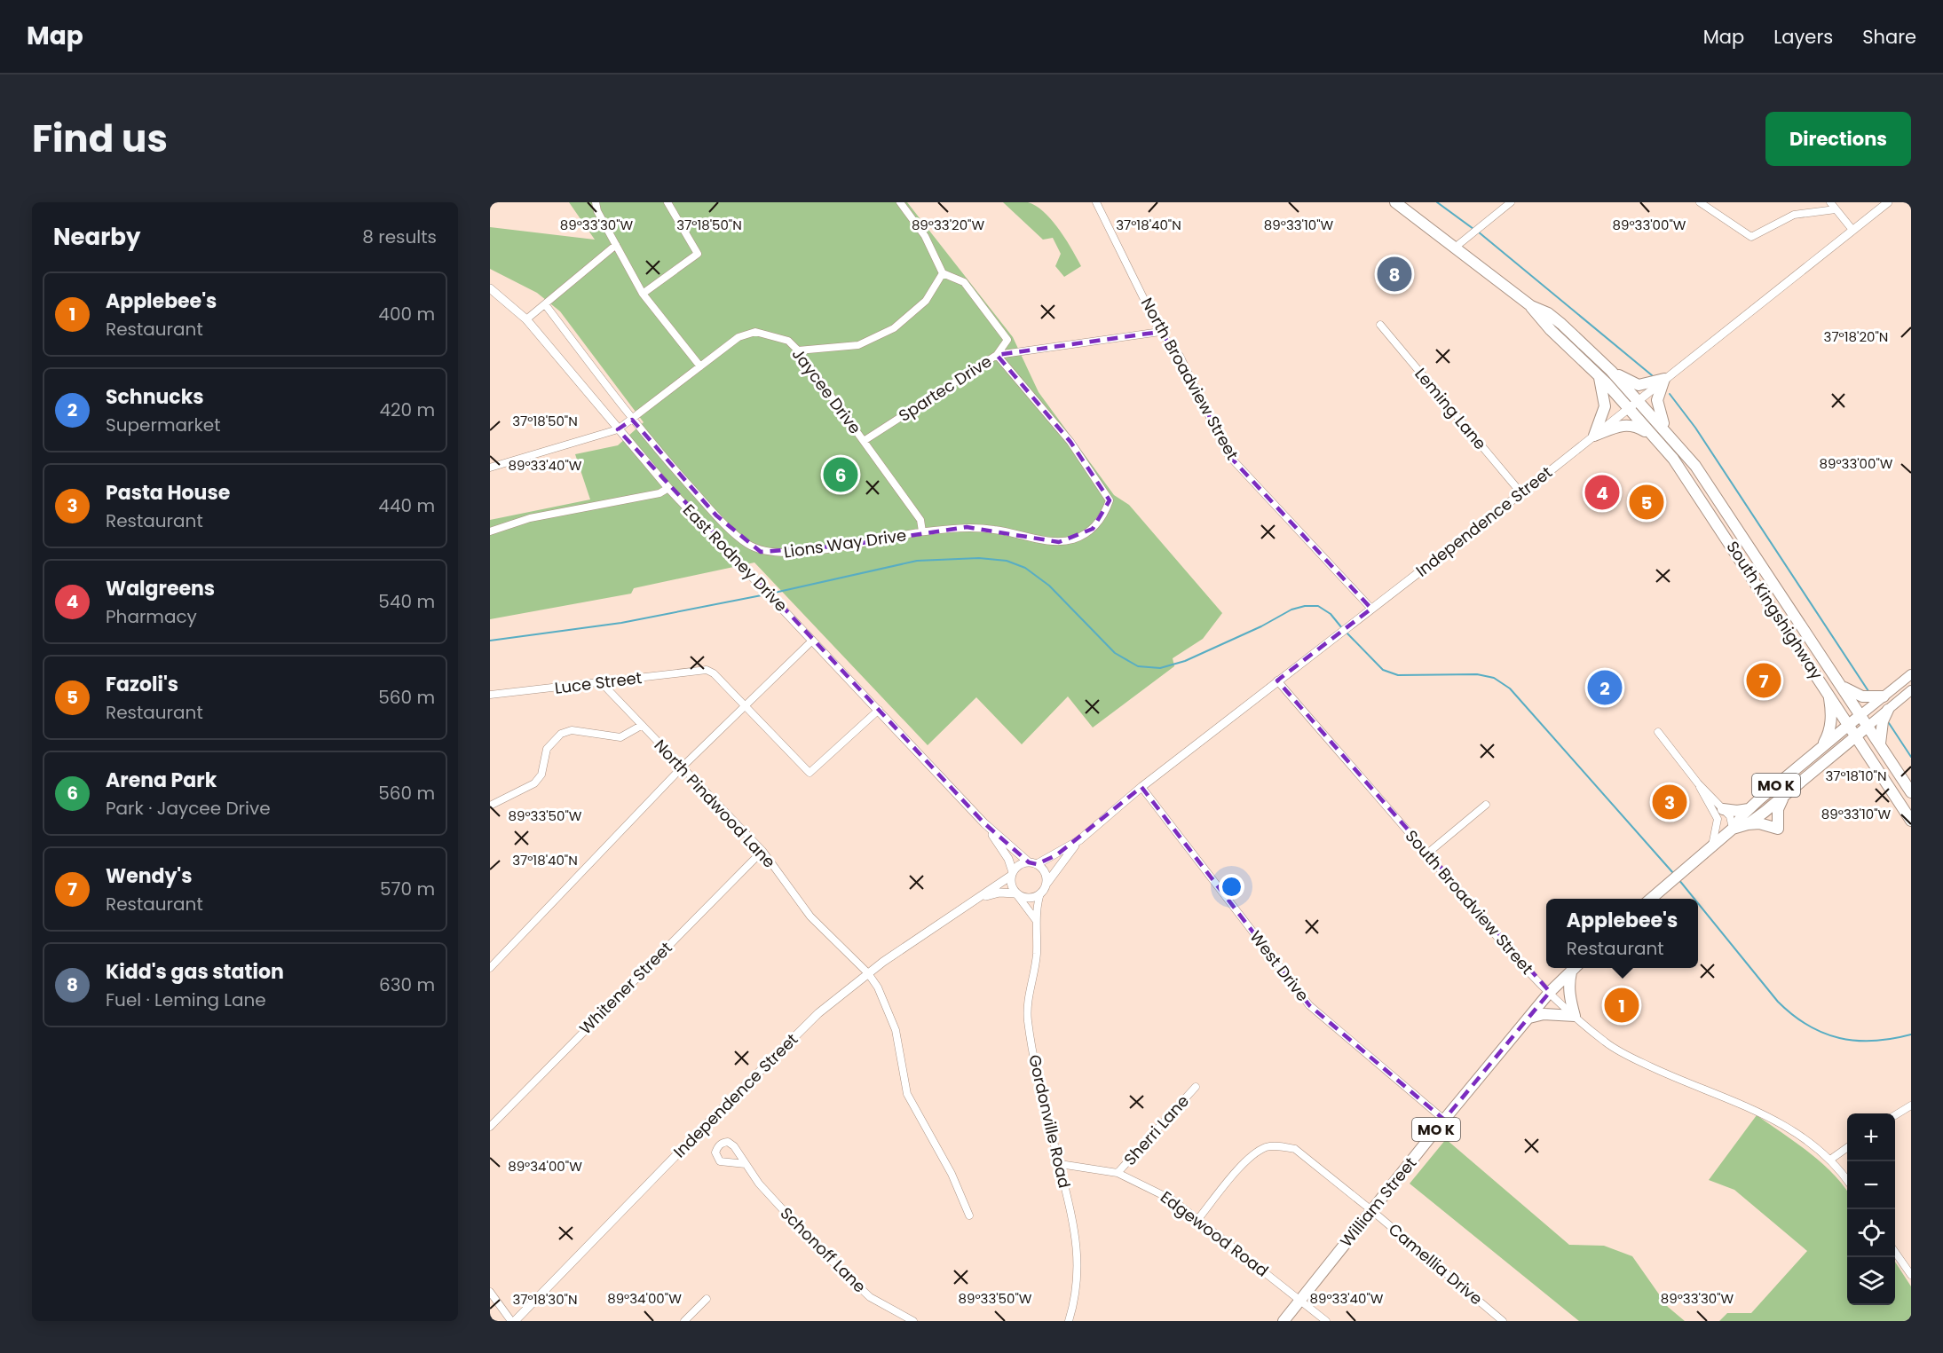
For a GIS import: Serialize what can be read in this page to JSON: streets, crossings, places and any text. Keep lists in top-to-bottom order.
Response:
{
  "streets": {
    "main road": ["South Kingshighway", "MO K", "William Street"],
    "street": [
      "North Broadview Street",
      "Spartec Drive",
      "Jaycee Drive",
      "Leming Lane",
      "Independence Street",
      "Lions Way Drive",
      "East Rodney Drive",
      "Luce Street",
      "North Pindwood Lane",
      "South Broadview Street",
      "West Drive",
      "Whitener Street",
      "Gordonville Road",
      "Sherri Lane",
      "Edgewood Road",
      "Schonoff Lane",
      "Camellia Drive"
    ]
  },
  "crossings": [
    ["North Broadview Street", "Spartec Drive"],
    ["North Broadview Street", "Independence Street"],
    ["Spartec Drive", "Jaycee Drive"],
    ["Spartec Drive", "Lions Way Drive"],
    ["Jaycee Drive", "Lions Way Drive"],
    ["Jaycee Drive", "East Rodney Drive"],
    ["Leming Lane", "Independence Street"],
    ["Independence Street", "East Rodney Drive"],
    ["Independence Street", "South Kingshighway"],
    ["Independence Street", "North Pindwood Lane"],
    ["Independence Street", "South Broadview Street"],
    ["Independence Street", "West Drive"],
    ["Independence Street", "Gordonville Road"],
    ["East Rodney Drive", "Gordonville Road"],
    ["South Kingshighway", "MO K"],
    ["Luce Street", "North Pindwood Lane"],
    ["North Pindwood Lane", "Whitener Street"],
    ["South Broadview Street", "William Street"],
    ["West Drive", "William Street"],
    ["Gordonville Road", "Edgewood Road"],
    ["Sherri Lane", "Edgewood Road"],
    ["William Street", "Edgewood Road"],
    ["William Street", "Camellia Drive"],
    ["Edgewood Road", "Camellia Drive"]
  ],
  "page": {
    "header": "Map",
    "nav": ["Map", "Layers", "Share"],
    "title": "Find us",
    "buttons": "Directions",
    "heading": ["Nearby", "8 results"],
    "pins": [
      "8",
      "6",
      "4",
      "5",
      "7",
      "2",
      "3",
      "1"
    ],
    "list": [
      {
        "mark": "1",
        "name": "Applebee's",
        "note": "Restaurant",
        "value": "400 m"
      },
      {
        "mark": "2",
        "name": "Schnucks",
        "note": "Supermarket",
        "value": "420 m"
      },
      {
        "mark": "3",
        "name": "Pasta House",
        "note": "Restaurant",
        "value": "440 m"
      },
      {
        "mark": "4",
        "name": "Walgreens",
        "note": "Pharmacy",
        "value": "540 m"
      },
      {
        "mark": "5",
        "name": "Fazoli's",
        "note": "Restaurant",
        "value": "560 m"
      },
      {
        "mark": "6",
        "name": "Arena Park",
        "note": "Park · Jaycee Drive",
        "value": "560 m"
      },
      {
        "mark": "7",
        "name": "Wendy's",
        "note": "Restaurant",
        "value": "570 m"
      },
      {
        "mark": "8",
        "name": "Kidd's gas station",
        "note": "Fuel · Leming Lane",
        "value": "630 m"
      }
    ],
    "popup": ["Applebee's", "Restaurant"],
    "map_buttons": ["+", "−"]
  },
  "coordinates": [
    "89°33'00\"W",
    "89°33'30\"W",
    "37°18'50\"N",
    "89°33'20\"W",
    "89°33'10\"W",
    "37°18'40\"N",
    "37°18'20\"N",
    "89°33'40\"W",
    "37°18'10\"N",
    "89°33'50\"W",
    "89°34'00\"W",
    "37°18'30\"N"
  ]
}
